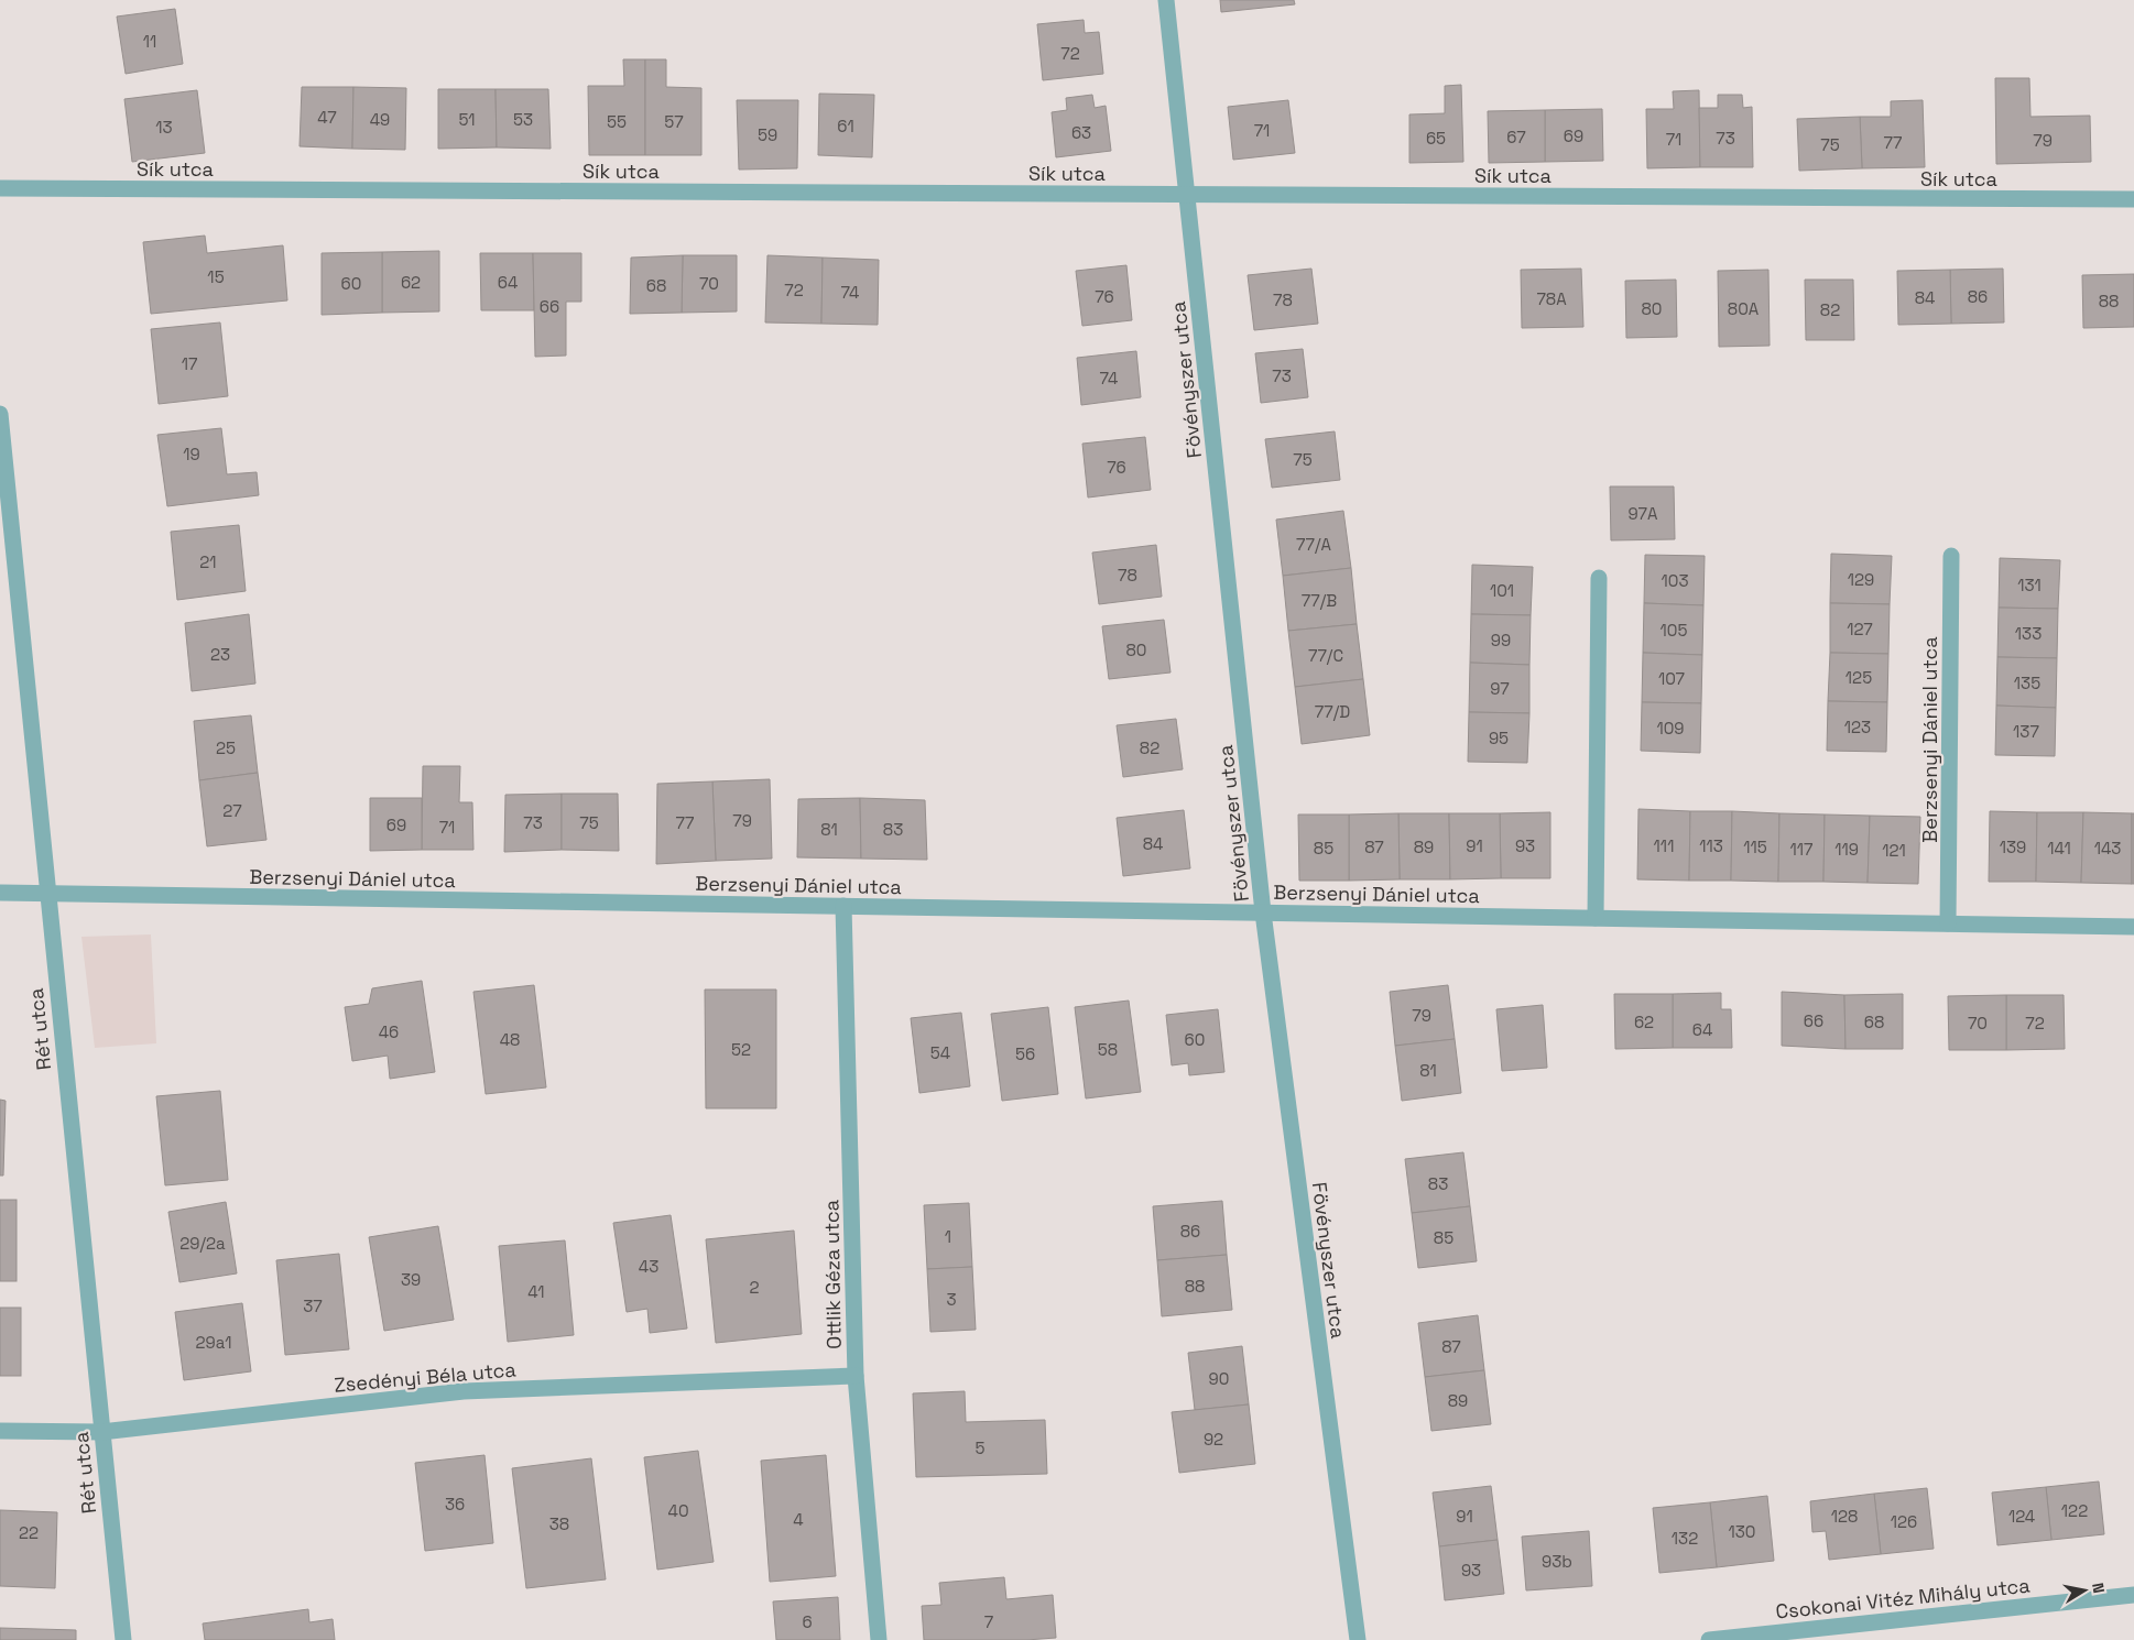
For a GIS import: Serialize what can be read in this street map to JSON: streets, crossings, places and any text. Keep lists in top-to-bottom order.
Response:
{
  "streets": {
    "street": [
      "Sík utca",
      "Fövényszer utca",
      "Berzsenyi Dániel utca",
      "Rét utca",
      "Ottlik Géza utca",
      "Zsedényi Béla utca",
      "Csokonai Vitéz Mihály utca"
    ]
  },
  "crossings": [
    ["Sík utca", "Fövényszer utca"],
    ["Fövényszer utca", "Berzsenyi Dániel utca"],
    ["Berzsenyi Dániel utca", "Rét utca"],
    ["Berzsenyi Dániel utca", "Ottlik Géza utca"],
    ["Rét utca", "Zsedényi Béla utca"],
    ["Ottlik Géza utca", "Zsedényi Béla utca"]
  ],
  "house_numbers": [
    "11",
    "72",
    "47",
    "49",
    "51",
    "53",
    "55",
    "57",
    "61",
    "13",
    "71",
    "63",
    "59",
    "69",
    "67",
    "65",
    "73",
    "71",
    "79",
    "77",
    "75",
    "15",
    "62",
    "64",
    "60",
    "70",
    "68",
    "72",
    "74",
    "76",
    "86",
    "84",
    "78A",
    "78",
    "88",
    "66",
    "80",
    "80A",
    "82",
    "17",
    "73",
    "74",
    "19",
    "75",
    "76",
    "97A",
    "77/A",
    "21",
    "78",
    "129",
    "103",
    "131",
    "101",
    "77/B",
    "127",
    "105",
    "133",
    "99",
    "80",
    "23",
    "77/C",
    "125",
    "107",
    "135",
    "97",
    "77/D",
    "123",
    "109",
    "137",
    "95",
    "25",
    "82",
    "27",
    "79",
    "73",
    "75",
    "77",
    "69",
    "71",
    "81",
    "83",
    "84",
    "91",
    "93",
    "111",
    "113",
    "87",
    "89",
    "115",
    "139",
    "85",
    "141",
    "143",
    "117",
    "119",
    "121",
    "79",
    "66",
    "62",
    "68",
    "70",
    "72",
    "64",
    "46",
    "48",
    "60",
    "52",
    "58",
    "54",
    "56",
    "81",
    "83",
    "86",
    "1",
    "85",
    "29/2a",
    "43",
    "39",
    "88",
    "2",
    "41",
    "3",
    "37",
    "29a1",
    "87",
    "90",
    "89",
    "92",
    "5",
    "36",
    "40",
    "122",
    "91",
    "128",
    "124",
    "4",
    "126",
    "38",
    "130",
    "22",
    "132",
    "93b",
    "93",
    "6",
    "7"
  ],
  "north": "right"
}
